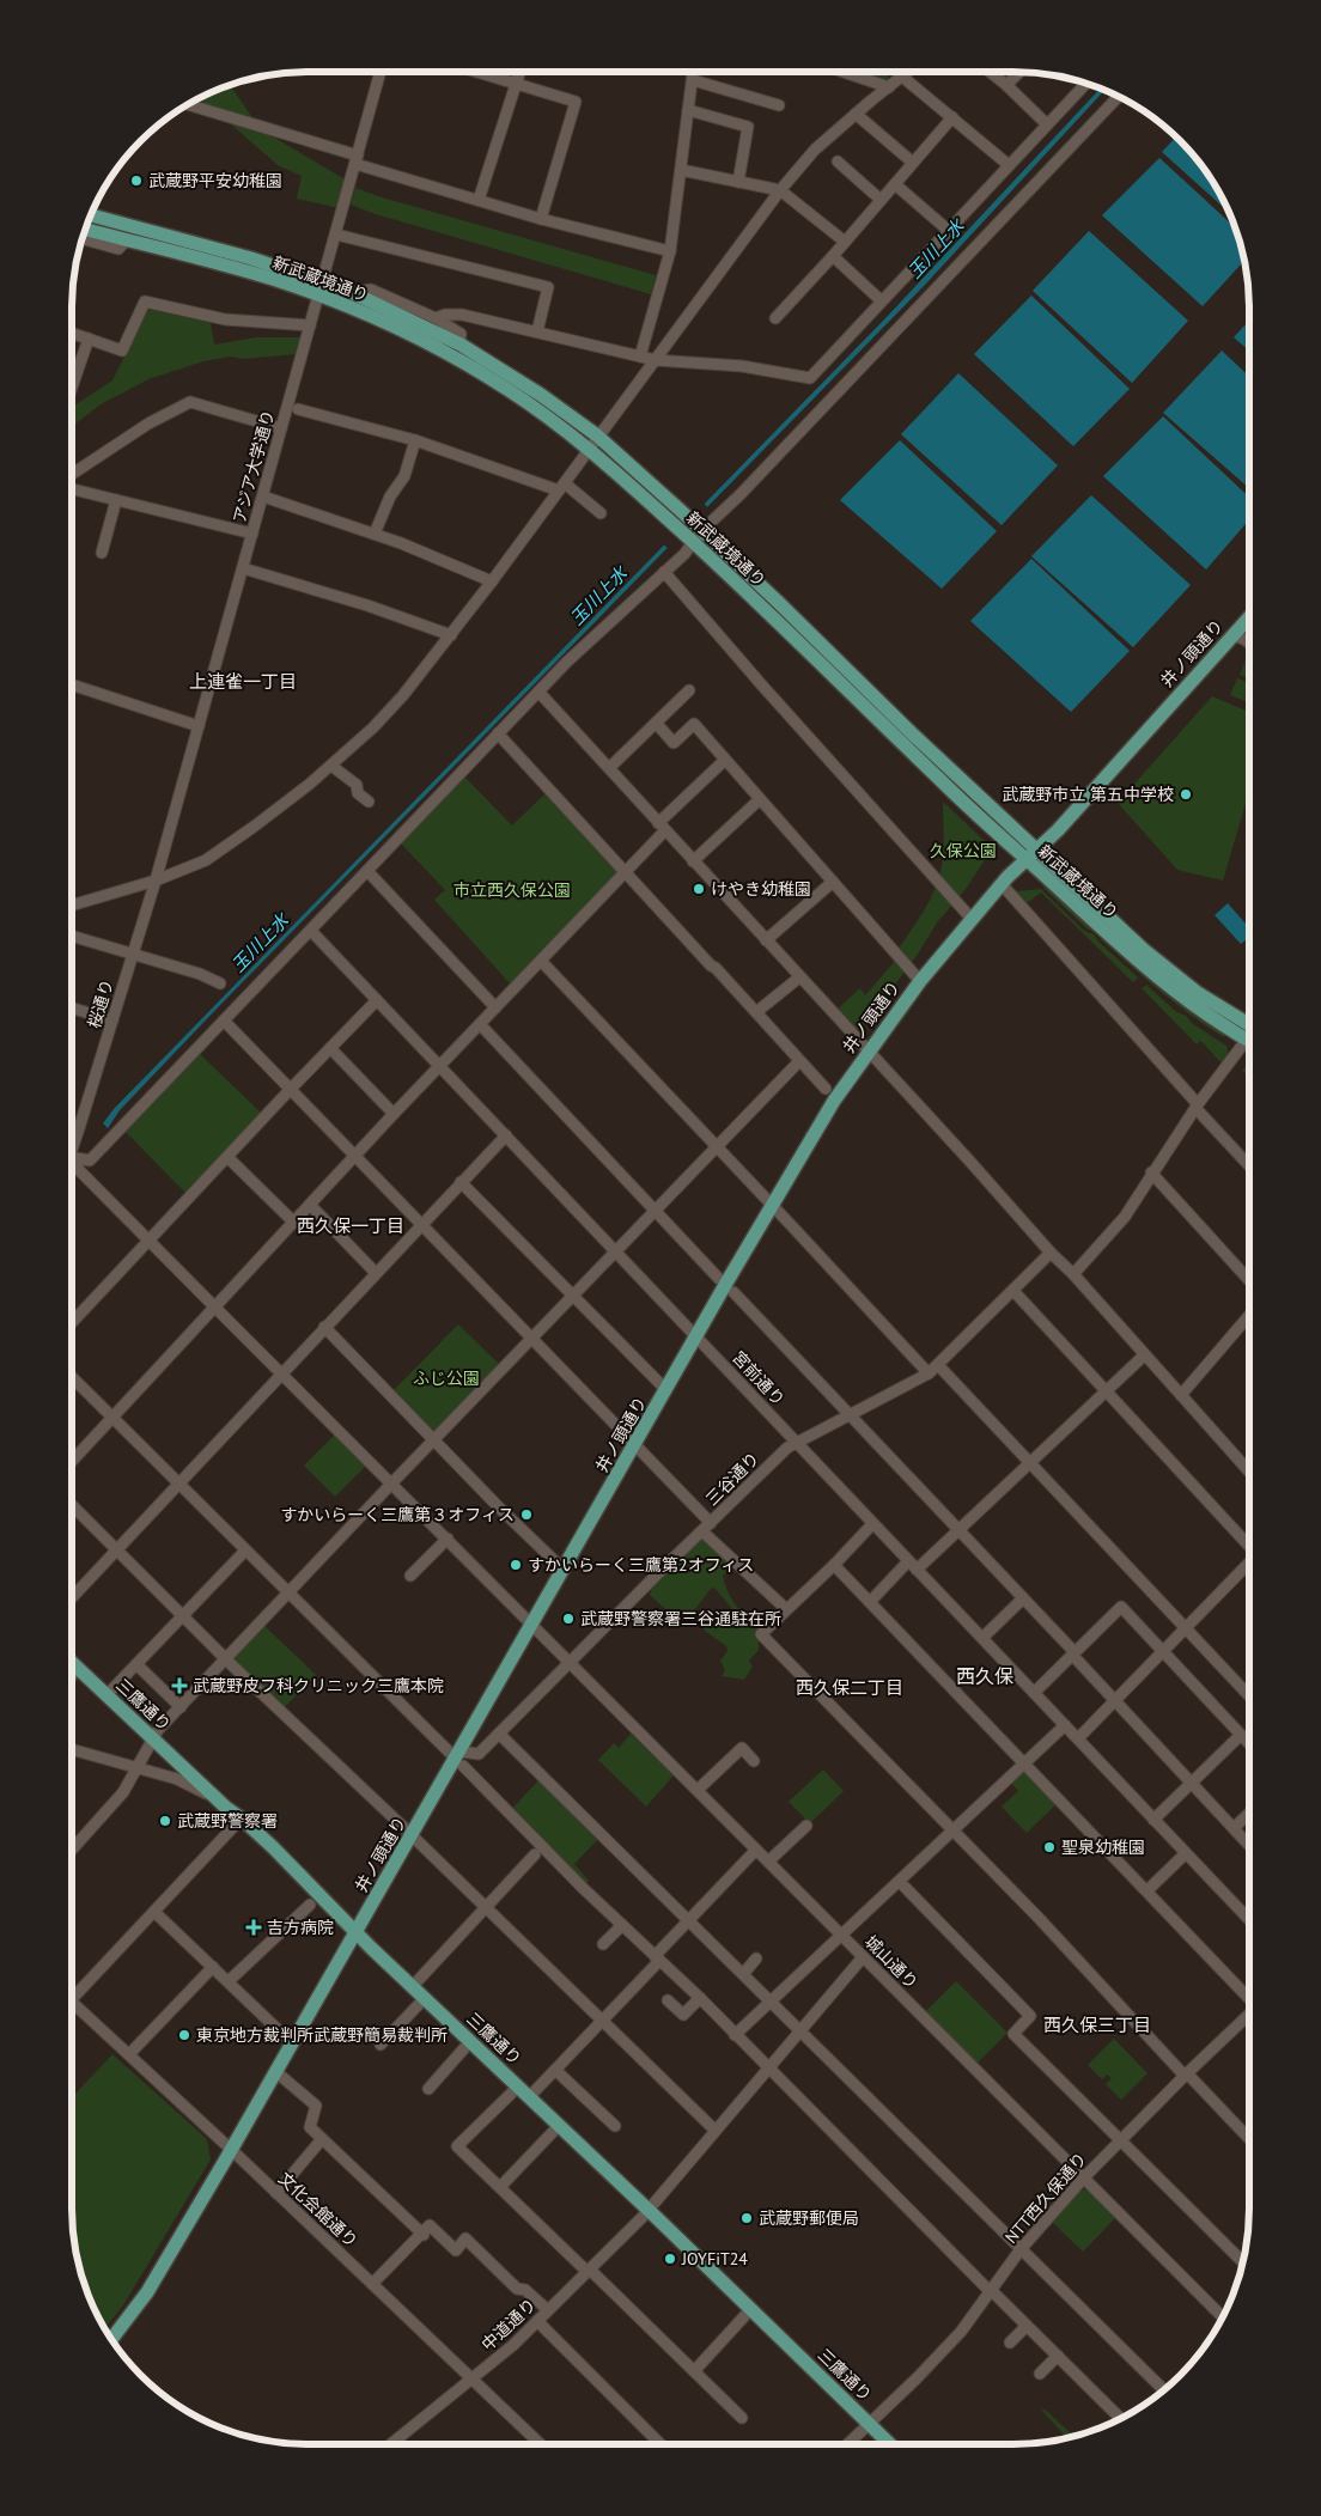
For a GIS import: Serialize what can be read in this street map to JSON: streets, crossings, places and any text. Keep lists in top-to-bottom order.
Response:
{
  "streets": {
    "main road": ["新武蔵境通り", "井ノ頭通り", "三鷹通り"],
    "street": [
      "アジア大学通り",
      "桜通り",
      "宮前通り",
      "三谷通り",
      "城山通り",
      "NTT西久保通り",
      "文化会館通り",
      "中道通り"
    ]
  },
  "crossings": [
    ["新武蔵境通り", "アジア大学通り"],
    ["新武蔵境通り", "井ノ頭通り"],
    ["アジア大学通り", "桜通り"],
    ["井ノ頭通り", "宮前通り"],
    ["井ノ頭通り", "三谷通り"],
    ["井ノ頭通り", "三鷹通り"],
    ["井ノ頭通り", "城山通り"],
    ["井ノ頭通り", "文化会館通り"],
    ["宮前通り", "三谷通り"],
    ["三谷通り", "城山通り"],
    ["三鷹通り", "NTT西久保通り"],
    ["三鷹通り", "中道通り"],
    ["城山通り", "NTT西久保通り"],
    ["城山通り", "中道通り"],
    ["文化会館通り", "中道通り"]
  ],
  "districts": [
    "上連雀一丁目",
    "西久保一丁目",
    "西久保",
    "西久保二丁目",
    "西久保三丁目"
  ],
  "water": ["玉川上水"],
  "parks": ["久保公園", "市立西久保公園", "ふじ公園"],
  "places": {
    "other": [
      "武蔵野平安幼稚園",
      "武蔵野市立 第五中学校",
      "けやき幼稚園",
      "すかいらーく三鷹第３オフィス",
      "すかいらーく三鷹第2オフィス",
      "武蔵野警察署三谷通駐在所",
      "武蔵野警察署",
      "聖泉幼稚園",
      "東京地方裁判所武蔵野簡易裁判所",
      "武蔵野郵便局",
      "JOYFiT24"
    ],
    "health": ["武蔵野皮フ科クリニック三鷹本院", "吉方病院"]
  }
}
